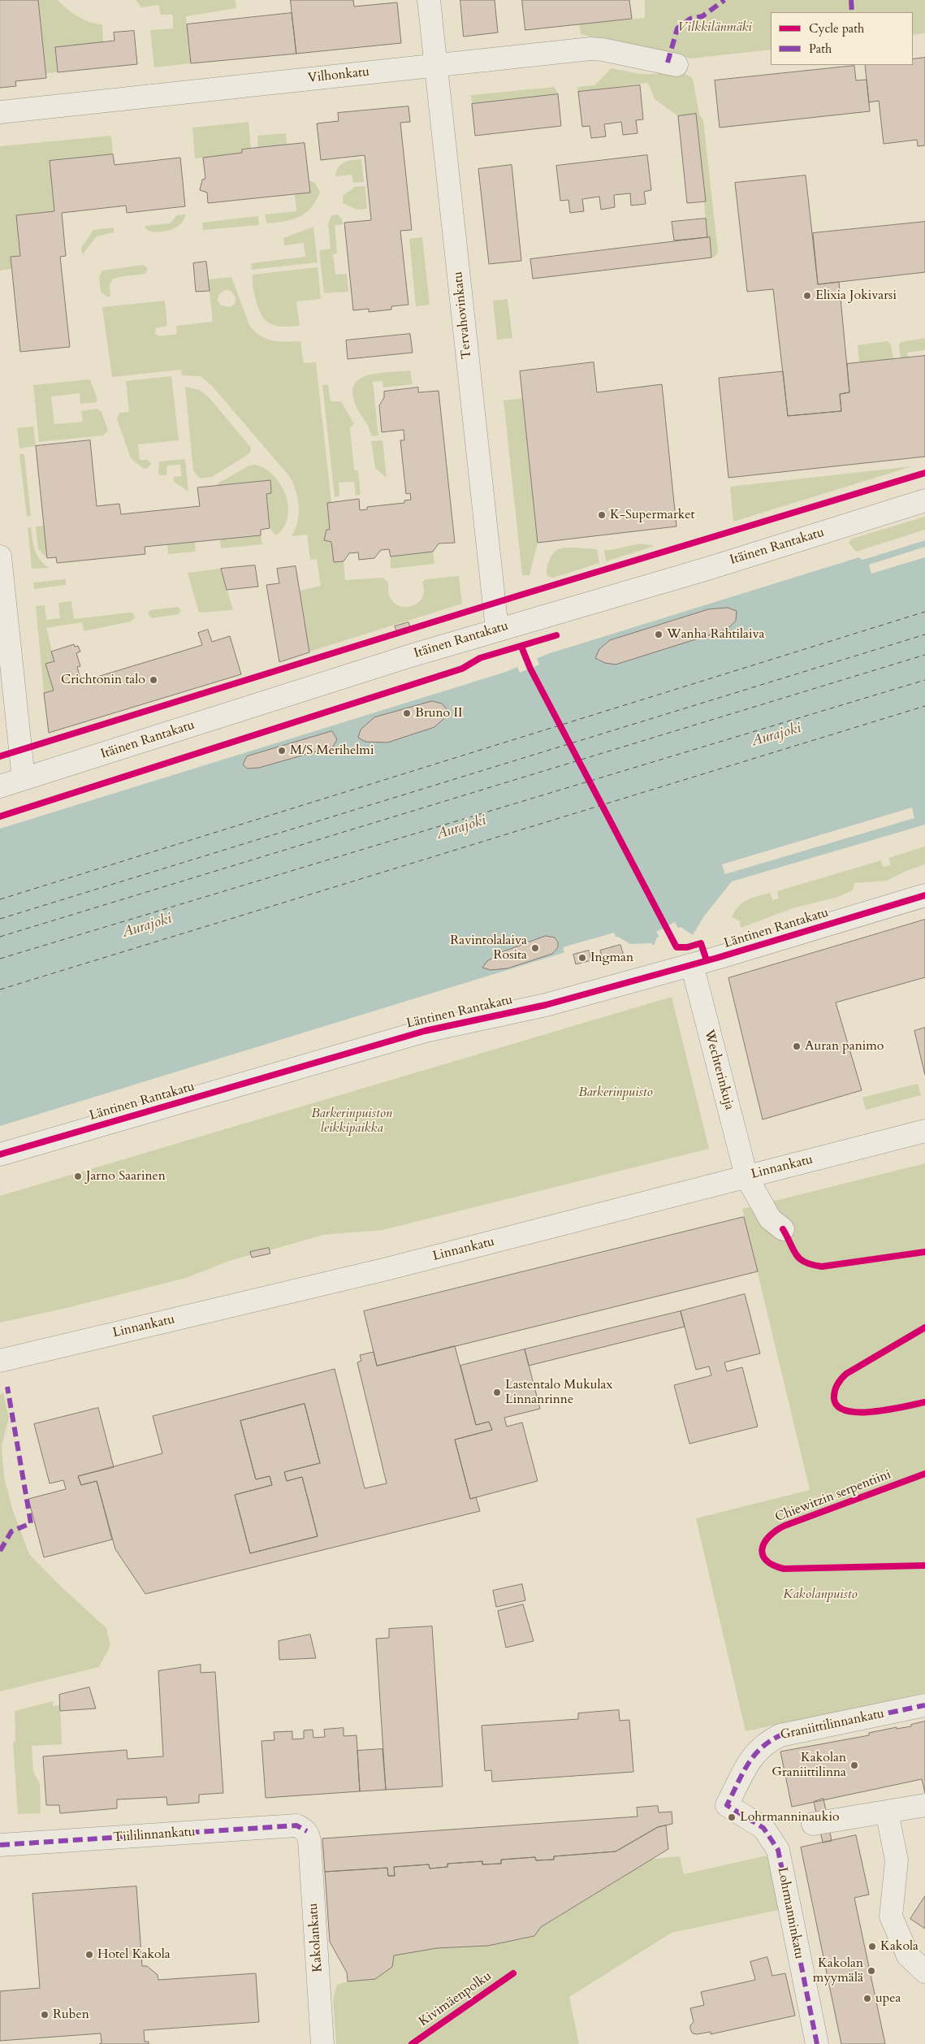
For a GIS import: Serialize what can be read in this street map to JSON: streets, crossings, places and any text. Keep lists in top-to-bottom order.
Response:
{
  "streets": {
    "street": [
      "Vilhonkatu",
      "Tervahovinkatu",
      "Itäinen Rantakatu",
      "Läntinen Rantakatu",
      "Wechterinkuja",
      "Linnankatu",
      "Graniittilinnankatu",
      "Tiililinnankatu",
      "Lohrmanninkatu",
      "Kakolankatu"
    ],
    "cycle path": ["Chiewitzin serpentiini", "Kivimäenpolku"]
  },
  "crossings": [
    ["Vilhonkatu", "Tervahovinkatu"],
    ["Tervahovinkatu", "Itäinen Rantakatu"],
    ["Läntinen Rantakatu", "Wechterinkuja"],
    ["Wechterinkuja", "Linnankatu"],
    ["Graniittilinnankatu", "Lohrmanninkatu"],
    ["Tiililinnankatu", "Kakolankatu"]
  ],
  "water": ["Aurajoki"],
  "parks": [
    "Vilkkilänmäki",
    "Barkerinpuisto",
    "Barkerinpuiston leikkipaikka",
    "Kakolanpuisto"
  ],
  "places": [
    "Elixia Jokivarsi",
    "K-Supermarket",
    "Wanha Rahtilaiva",
    "Crichtonin talo",
    "Bruno II",
    "M/S Merihelmi",
    "Ravintolalaiva Rosita",
    "Ingman",
    "Auran panimo",
    "Jarno Saarinen",
    "Lastentalo Mukulax Linnanrinne",
    "Kakolan Graniittilinna",
    "Lohrmanninaukio",
    "Kakola",
    "Hotel Kakola",
    "Kakolan myymälä",
    "upea",
    "Ruben"
  ],
  "legend": ["Cycle path", "Path"]
}
